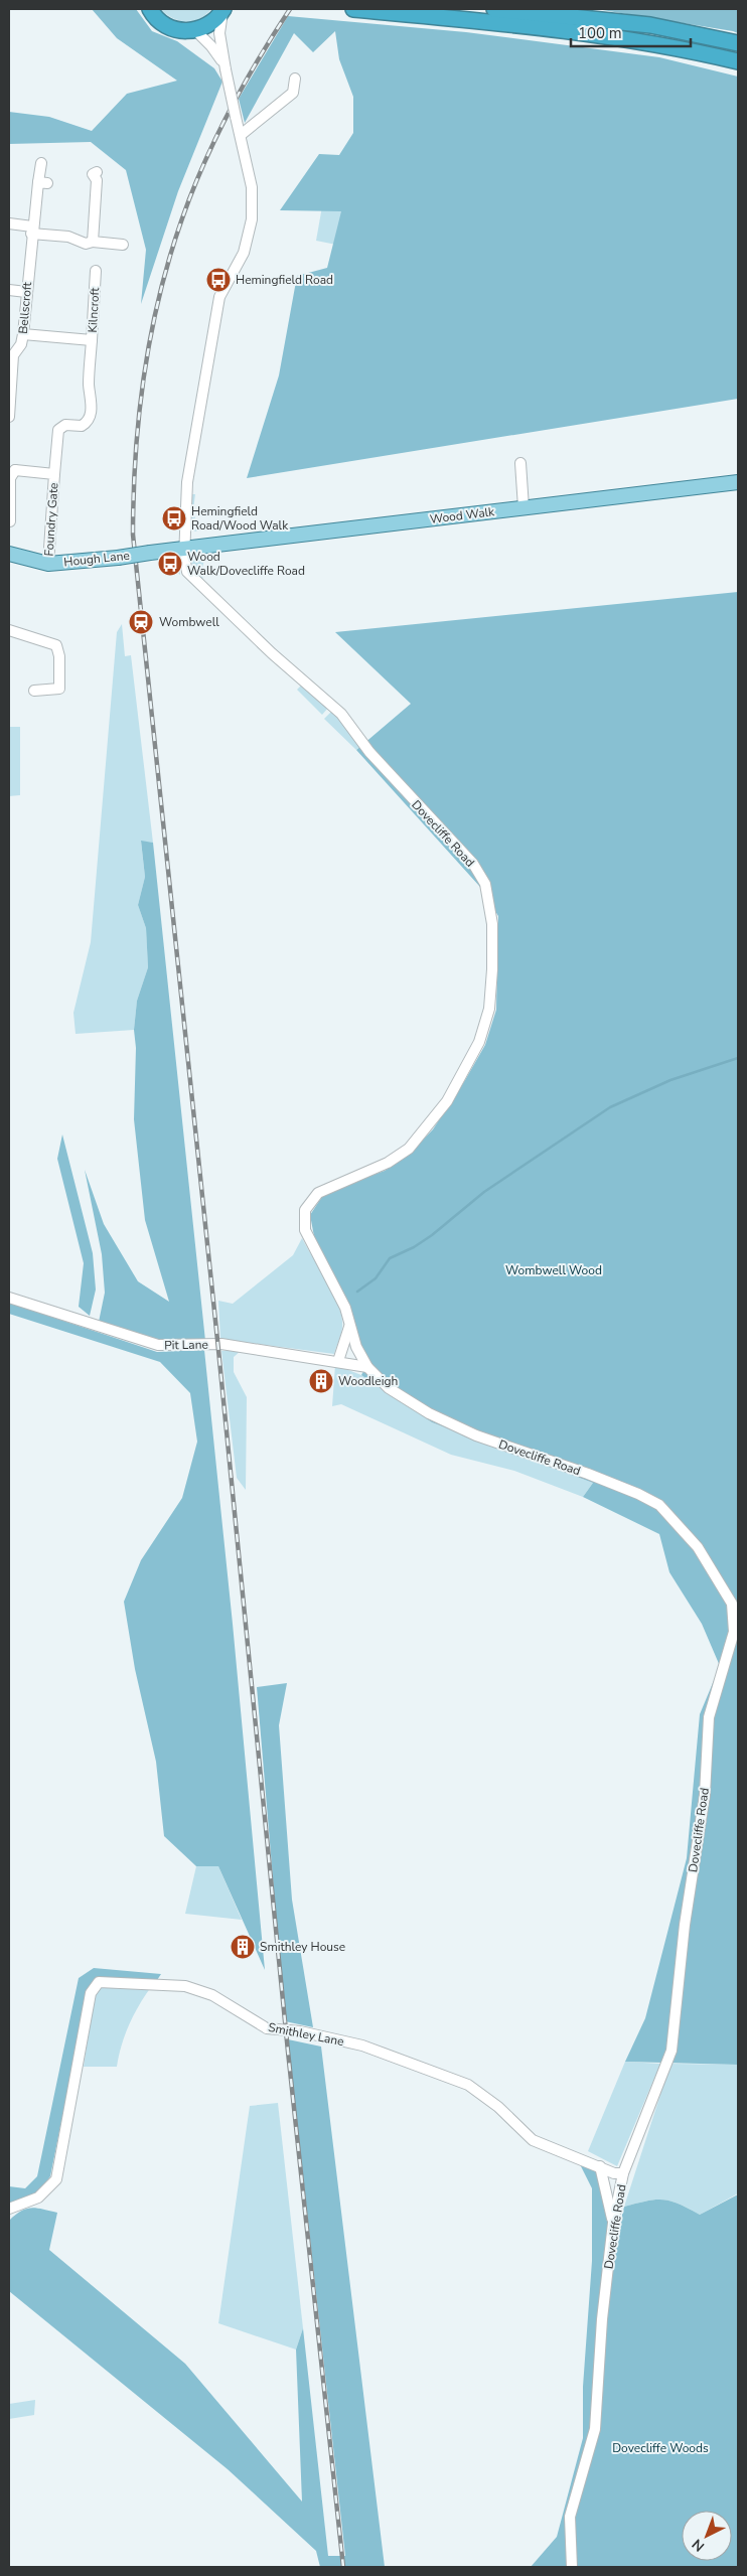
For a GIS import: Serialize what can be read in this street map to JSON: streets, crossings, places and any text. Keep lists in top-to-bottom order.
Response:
{
  "streets": {
    "main road": ["Wood Walk", "Hough Lane"],
    "street": [
      "Bellscroft",
      "Kilncroft",
      "Foundry Gate",
      "Dovecliffe Road",
      "Pit Lane",
      "Smithley Lane"
    ]
  },
  "crossings": [
    ["Bellscroft", "Kilncroft"],
    ["Kilncroft", "Foundry Gate"],
    ["Wood Walk", "Hough Lane"],
    ["Wood Walk", "Dovecliffe Road"],
    ["Foundry Gate", "Hough Lane"],
    ["Hough Lane", "Dovecliffe Road"],
    ["Dovecliffe Road", "Pit Lane"],
    ["Dovecliffe Road", "Smithley Lane"]
  ],
  "parks": ["Wombwell Wood", "Dovecliffe Woods"],
  "places": {
    "bus stop": ["Hemingfield Road", "Hemingfield Road/Wood Walk", "Wood Walk/Dovecliffe Road"],
    "station": ["Wombwell"],
    "building": ["Woodleigh", "Smithley House"]
  },
  "scale_bar": "100 m",
  "north": "bottom left"
}
